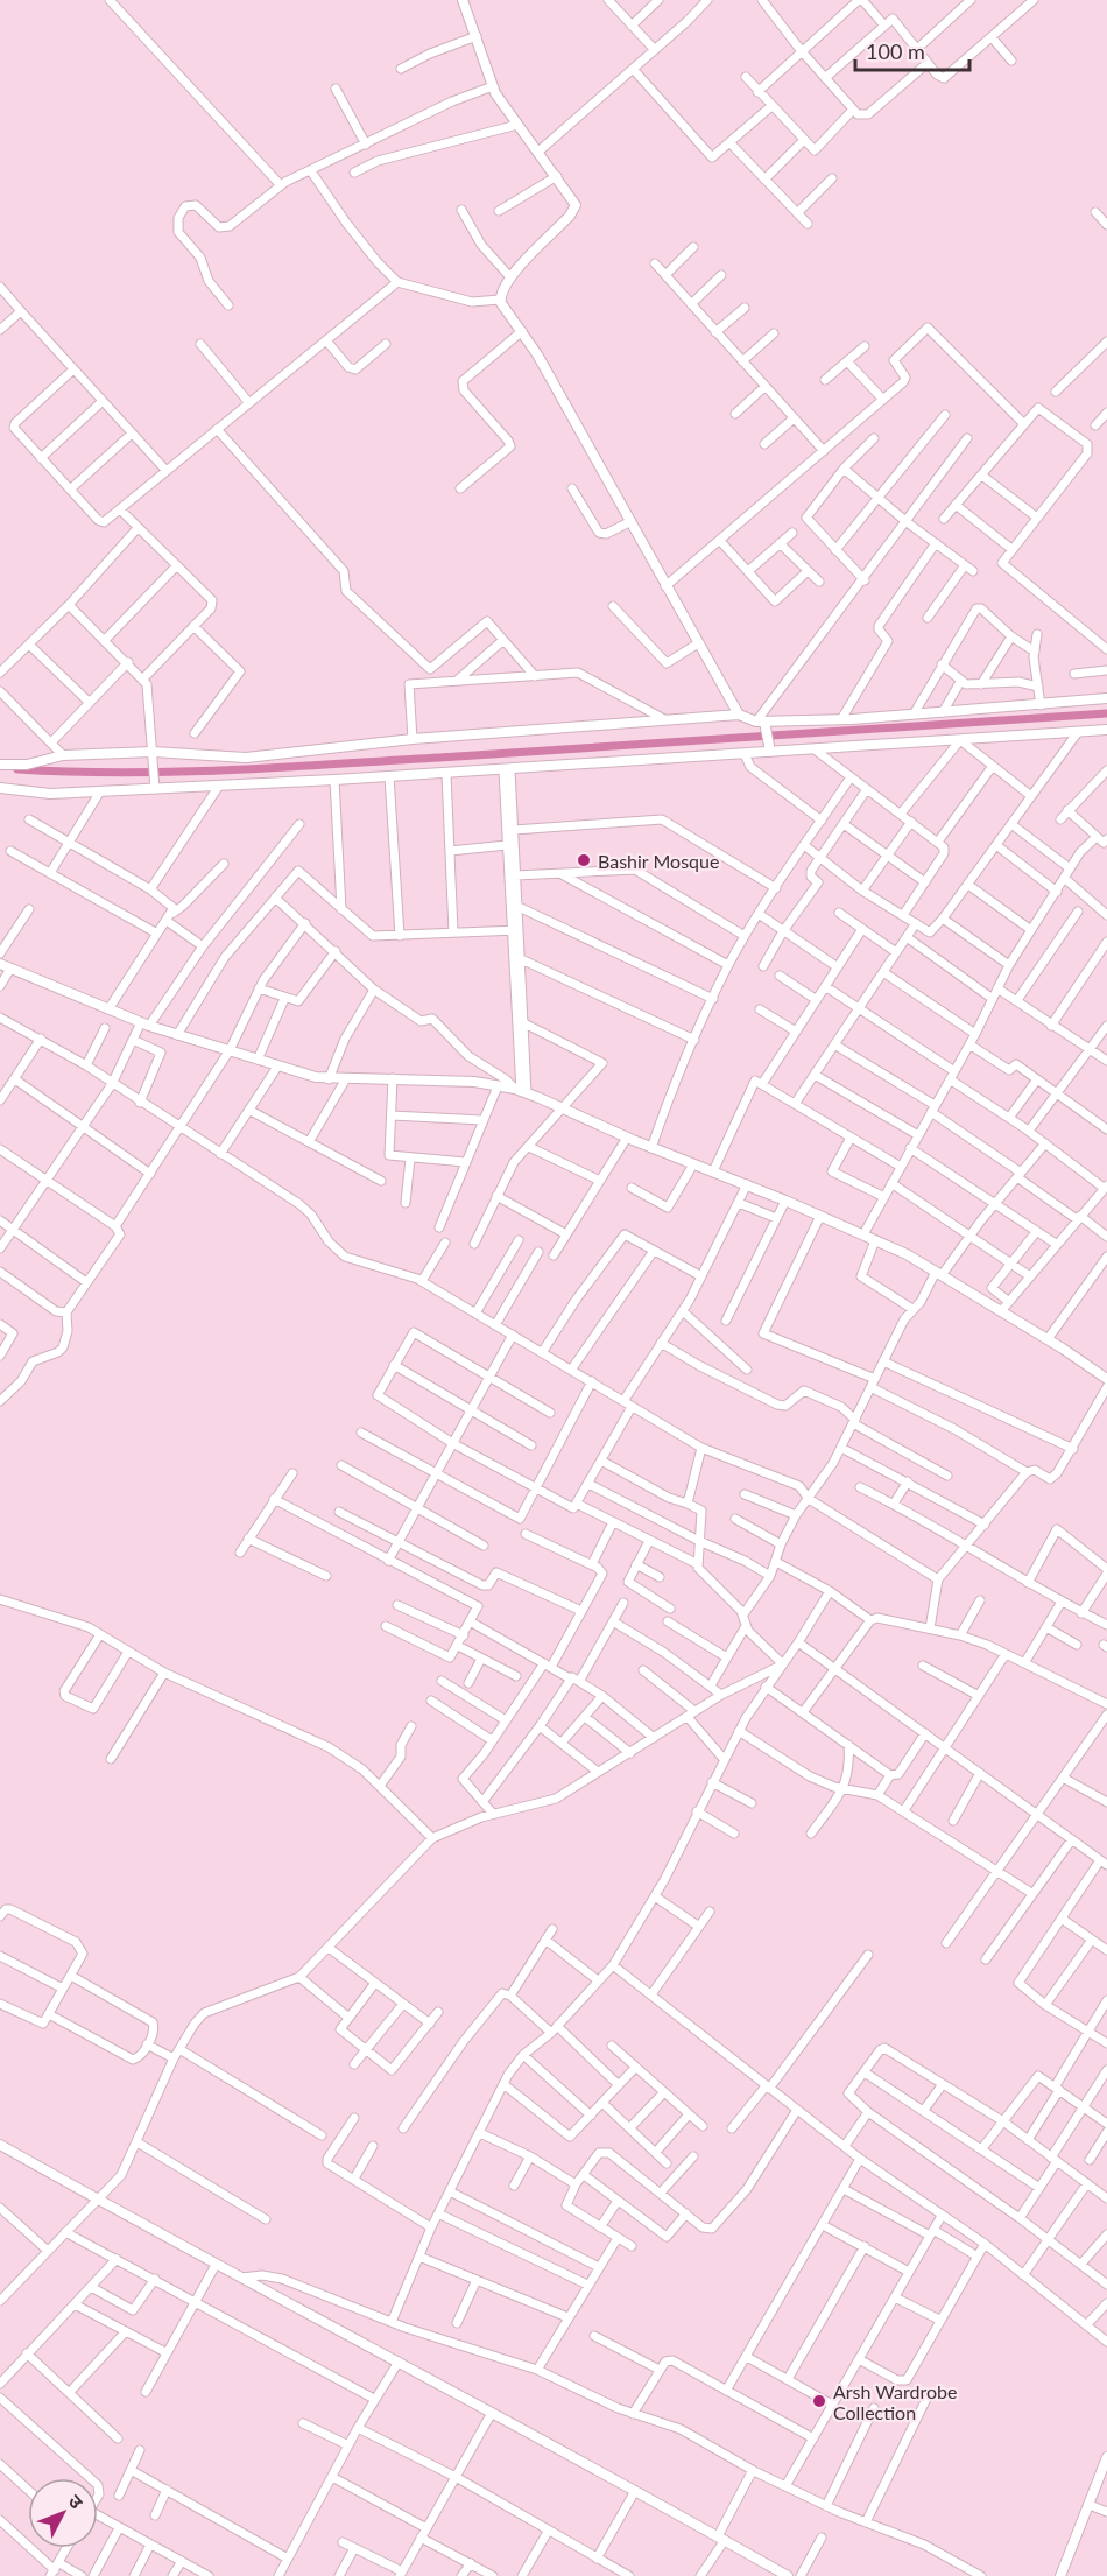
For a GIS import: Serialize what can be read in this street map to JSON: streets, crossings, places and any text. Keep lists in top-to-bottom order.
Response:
{
  "places": ["Bashir Mosque", "Arsh Wardrobe Collection"],
  "scale_bar": "100 m",
  "north": "top right"
}
